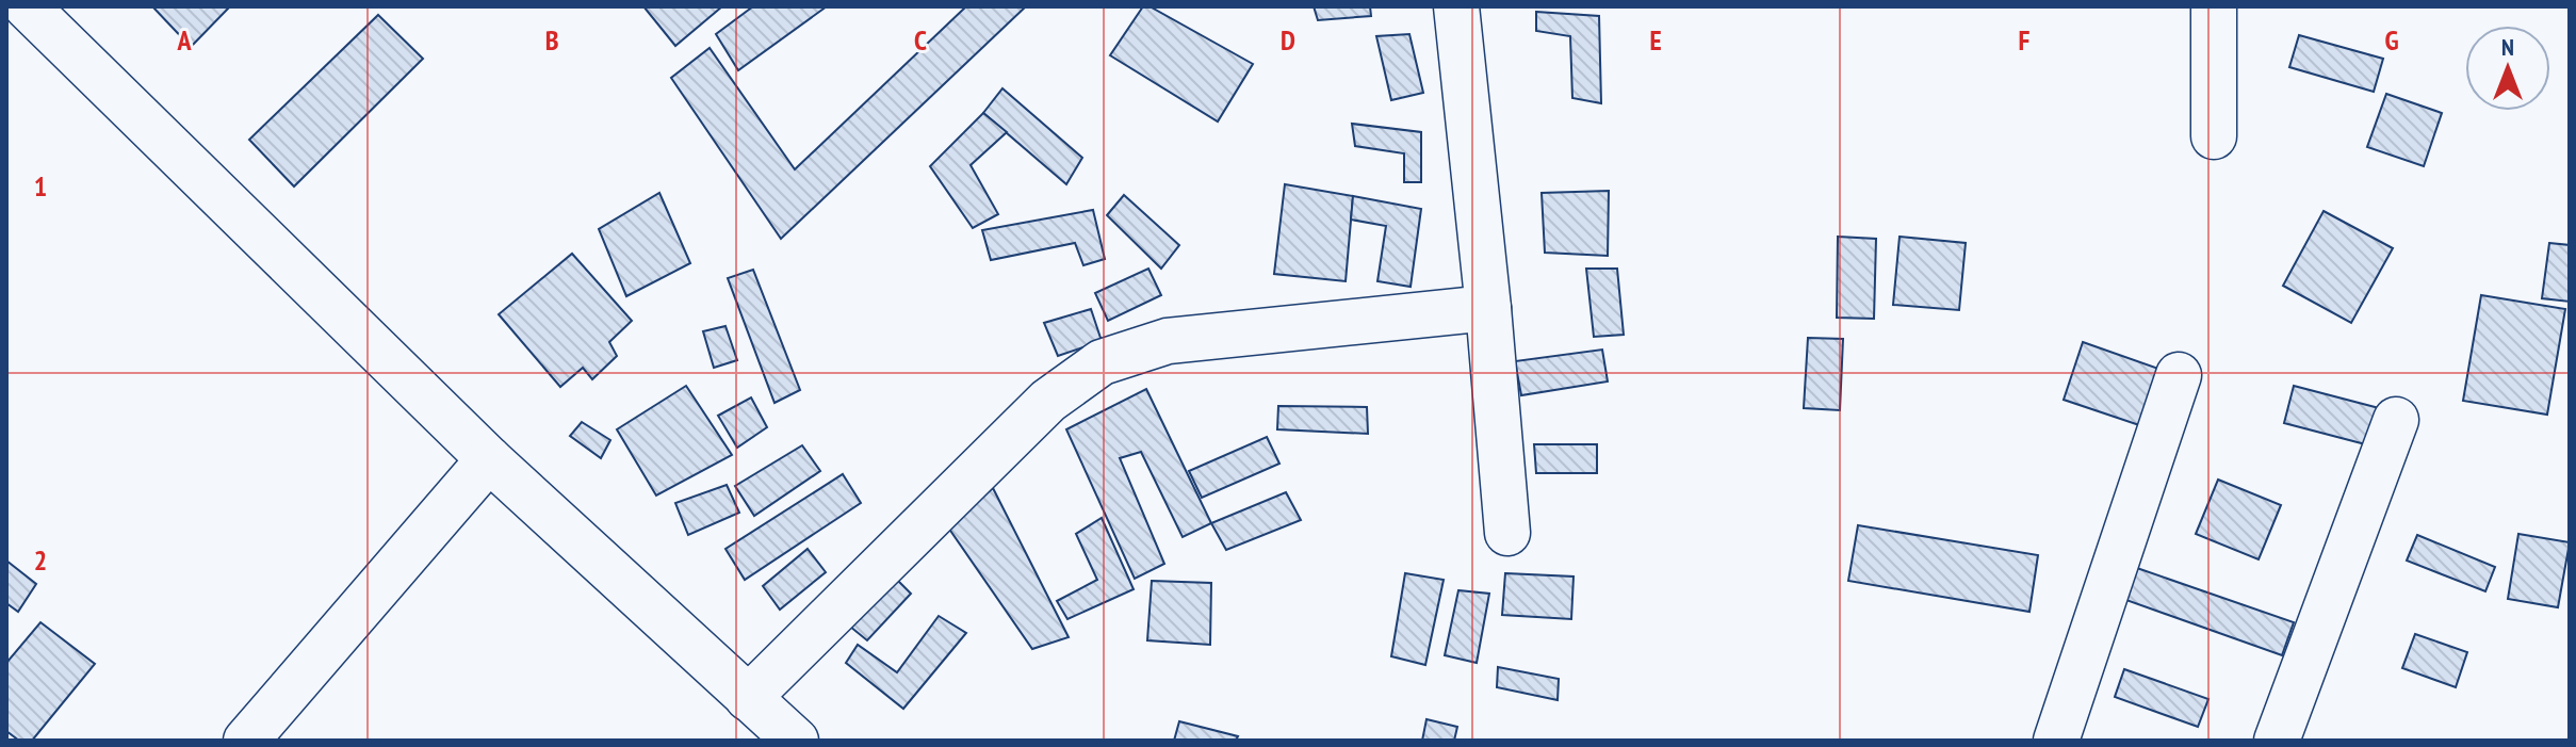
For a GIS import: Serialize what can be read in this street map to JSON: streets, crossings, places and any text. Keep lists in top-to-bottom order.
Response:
{
  "north": "top",
  "grid": {
    "columns": [
      "A",
      "B",
      "C",
      "D",
      "E",
      "F",
      "G"
    ],
    "rows": ["1", "2"]
  }
}
